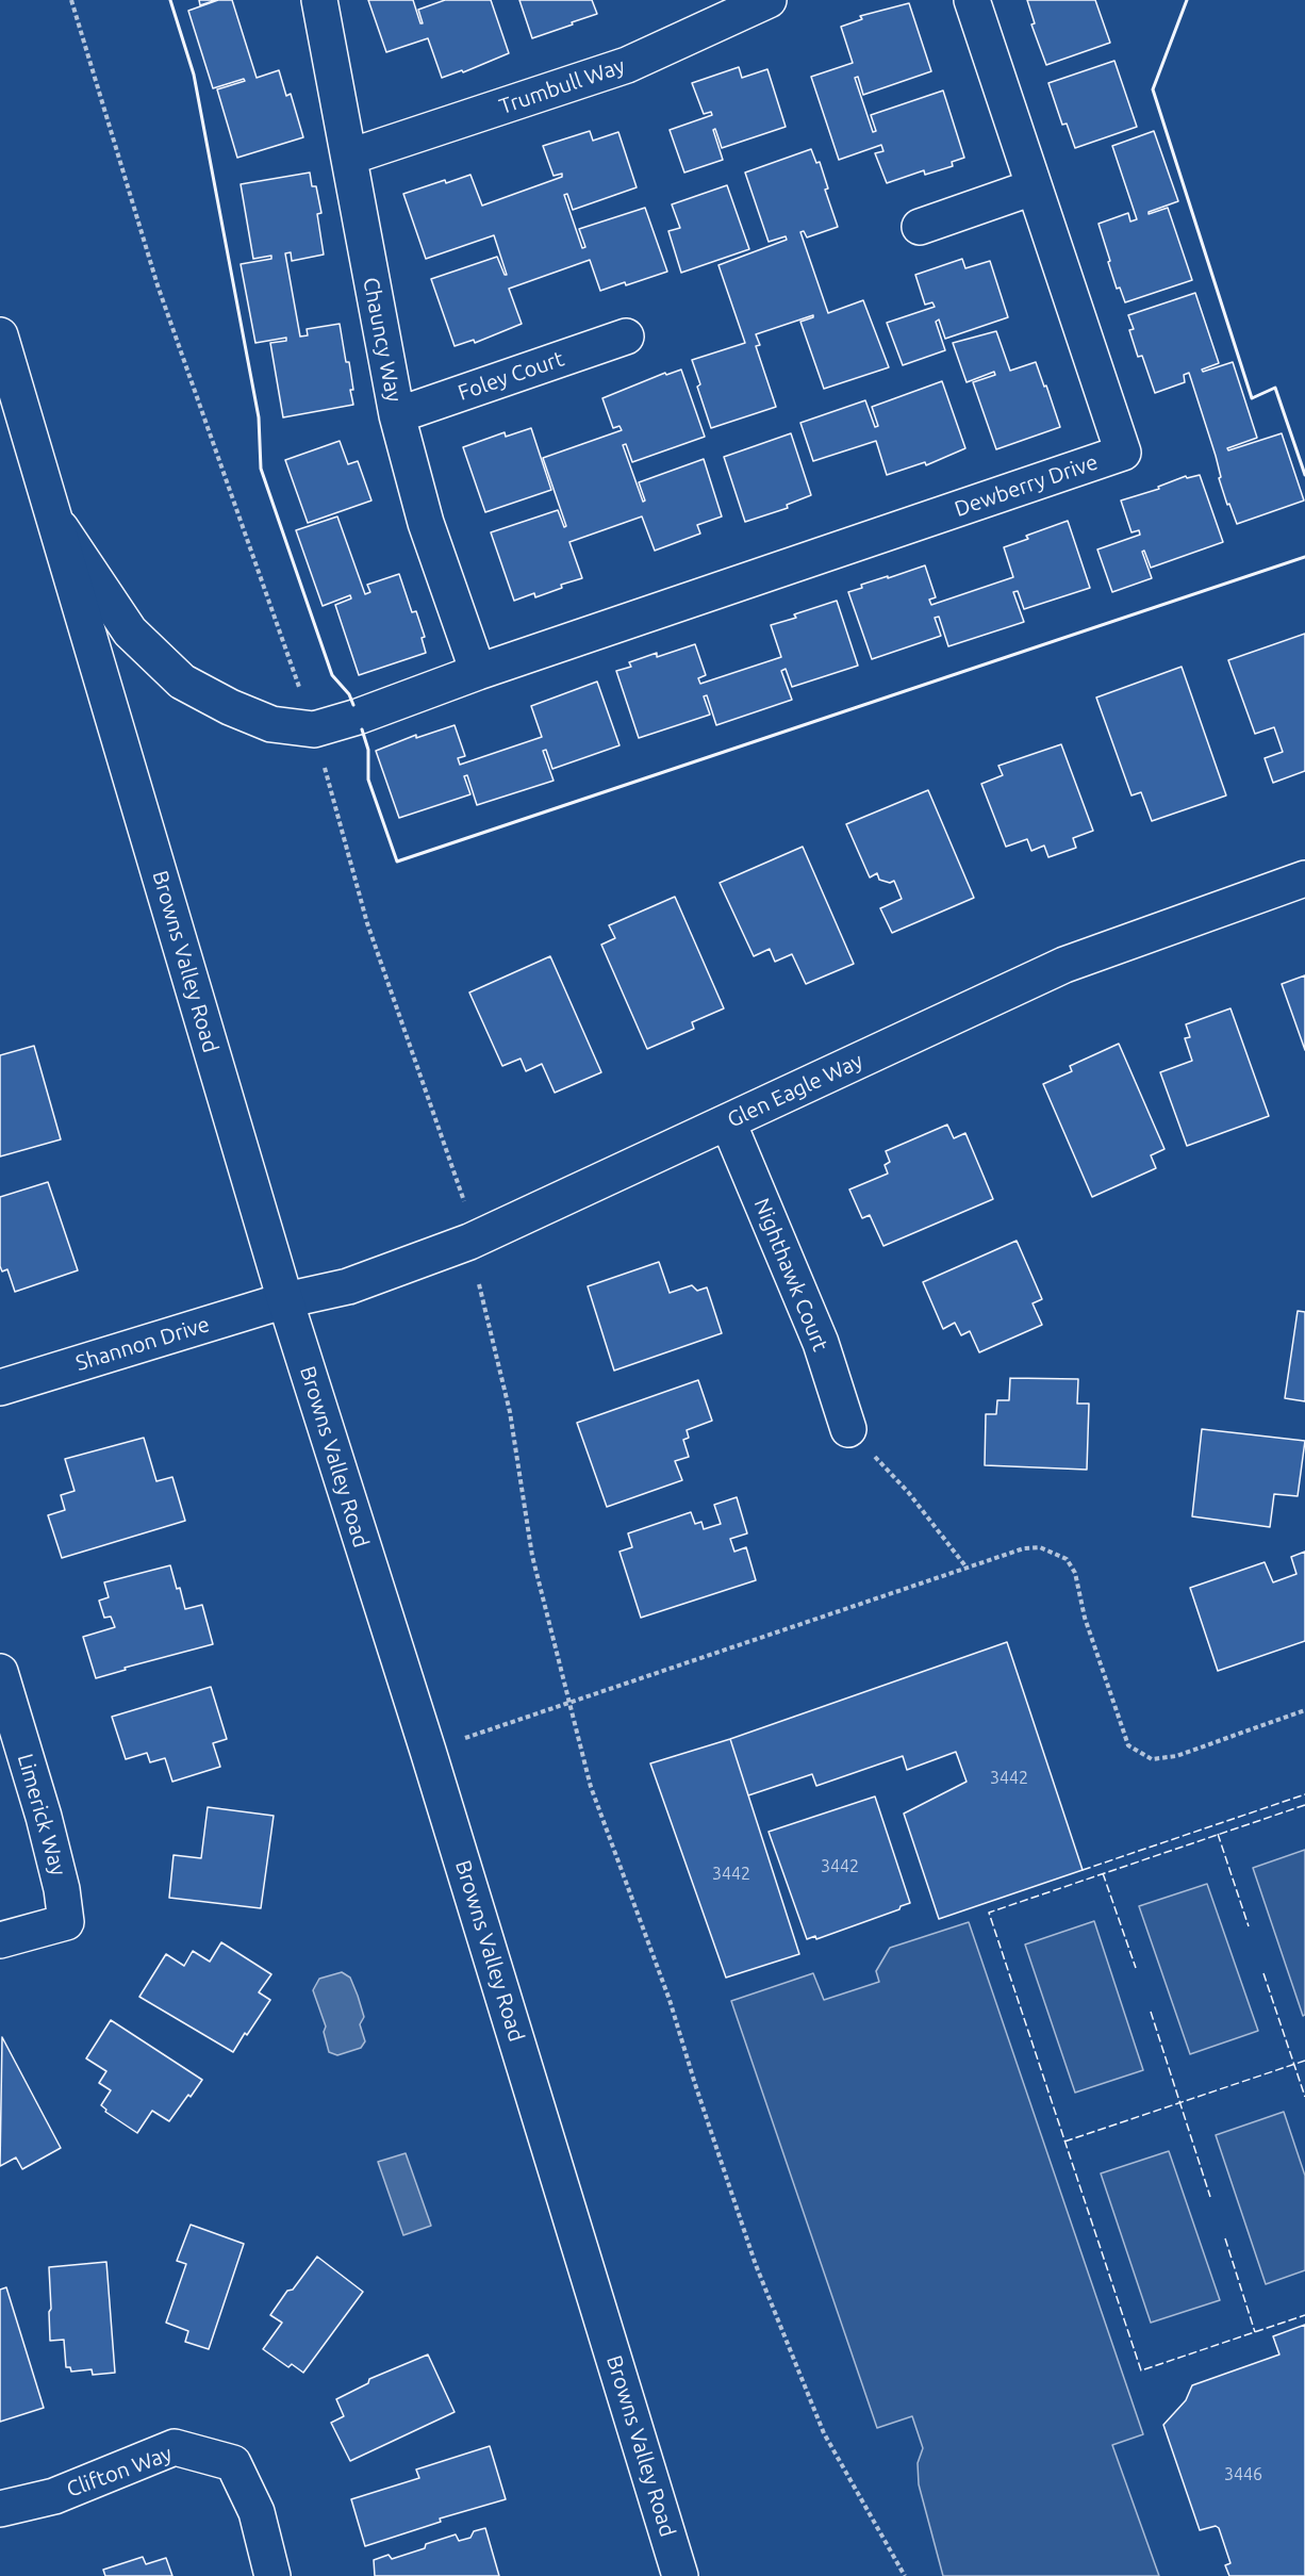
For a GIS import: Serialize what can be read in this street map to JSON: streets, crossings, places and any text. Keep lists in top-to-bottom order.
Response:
{
  "streets": {
    "street": [
      "Trumbull Way",
      "Chauncy Way",
      "Foley Court",
      "Dewberry Drive",
      "Browns Valley Road",
      "Glen Eagle Way",
      "Nighthawk Court",
      "Shannon Drive",
      "Limerick Way",
      "Clifton Way"
    ]
  },
  "crossings": [
    ["Trumbull Way", "Chauncy Way"],
    ["Chauncy Way", "Foley Court"],
    ["Chauncy Way", "Dewberry Drive"],
    ["Browns Valley Road", "Glen Eagle Way"],
    ["Browns Valley Road", "Shannon Drive"],
    ["Glen Eagle Way", "Nighthawk Court"],
    ["Glen Eagle Way", "Shannon Drive"]
  ],
  "house_numbers": [
    "3442",
    "3442",
    "3442",
    "3446"
  ]
}
